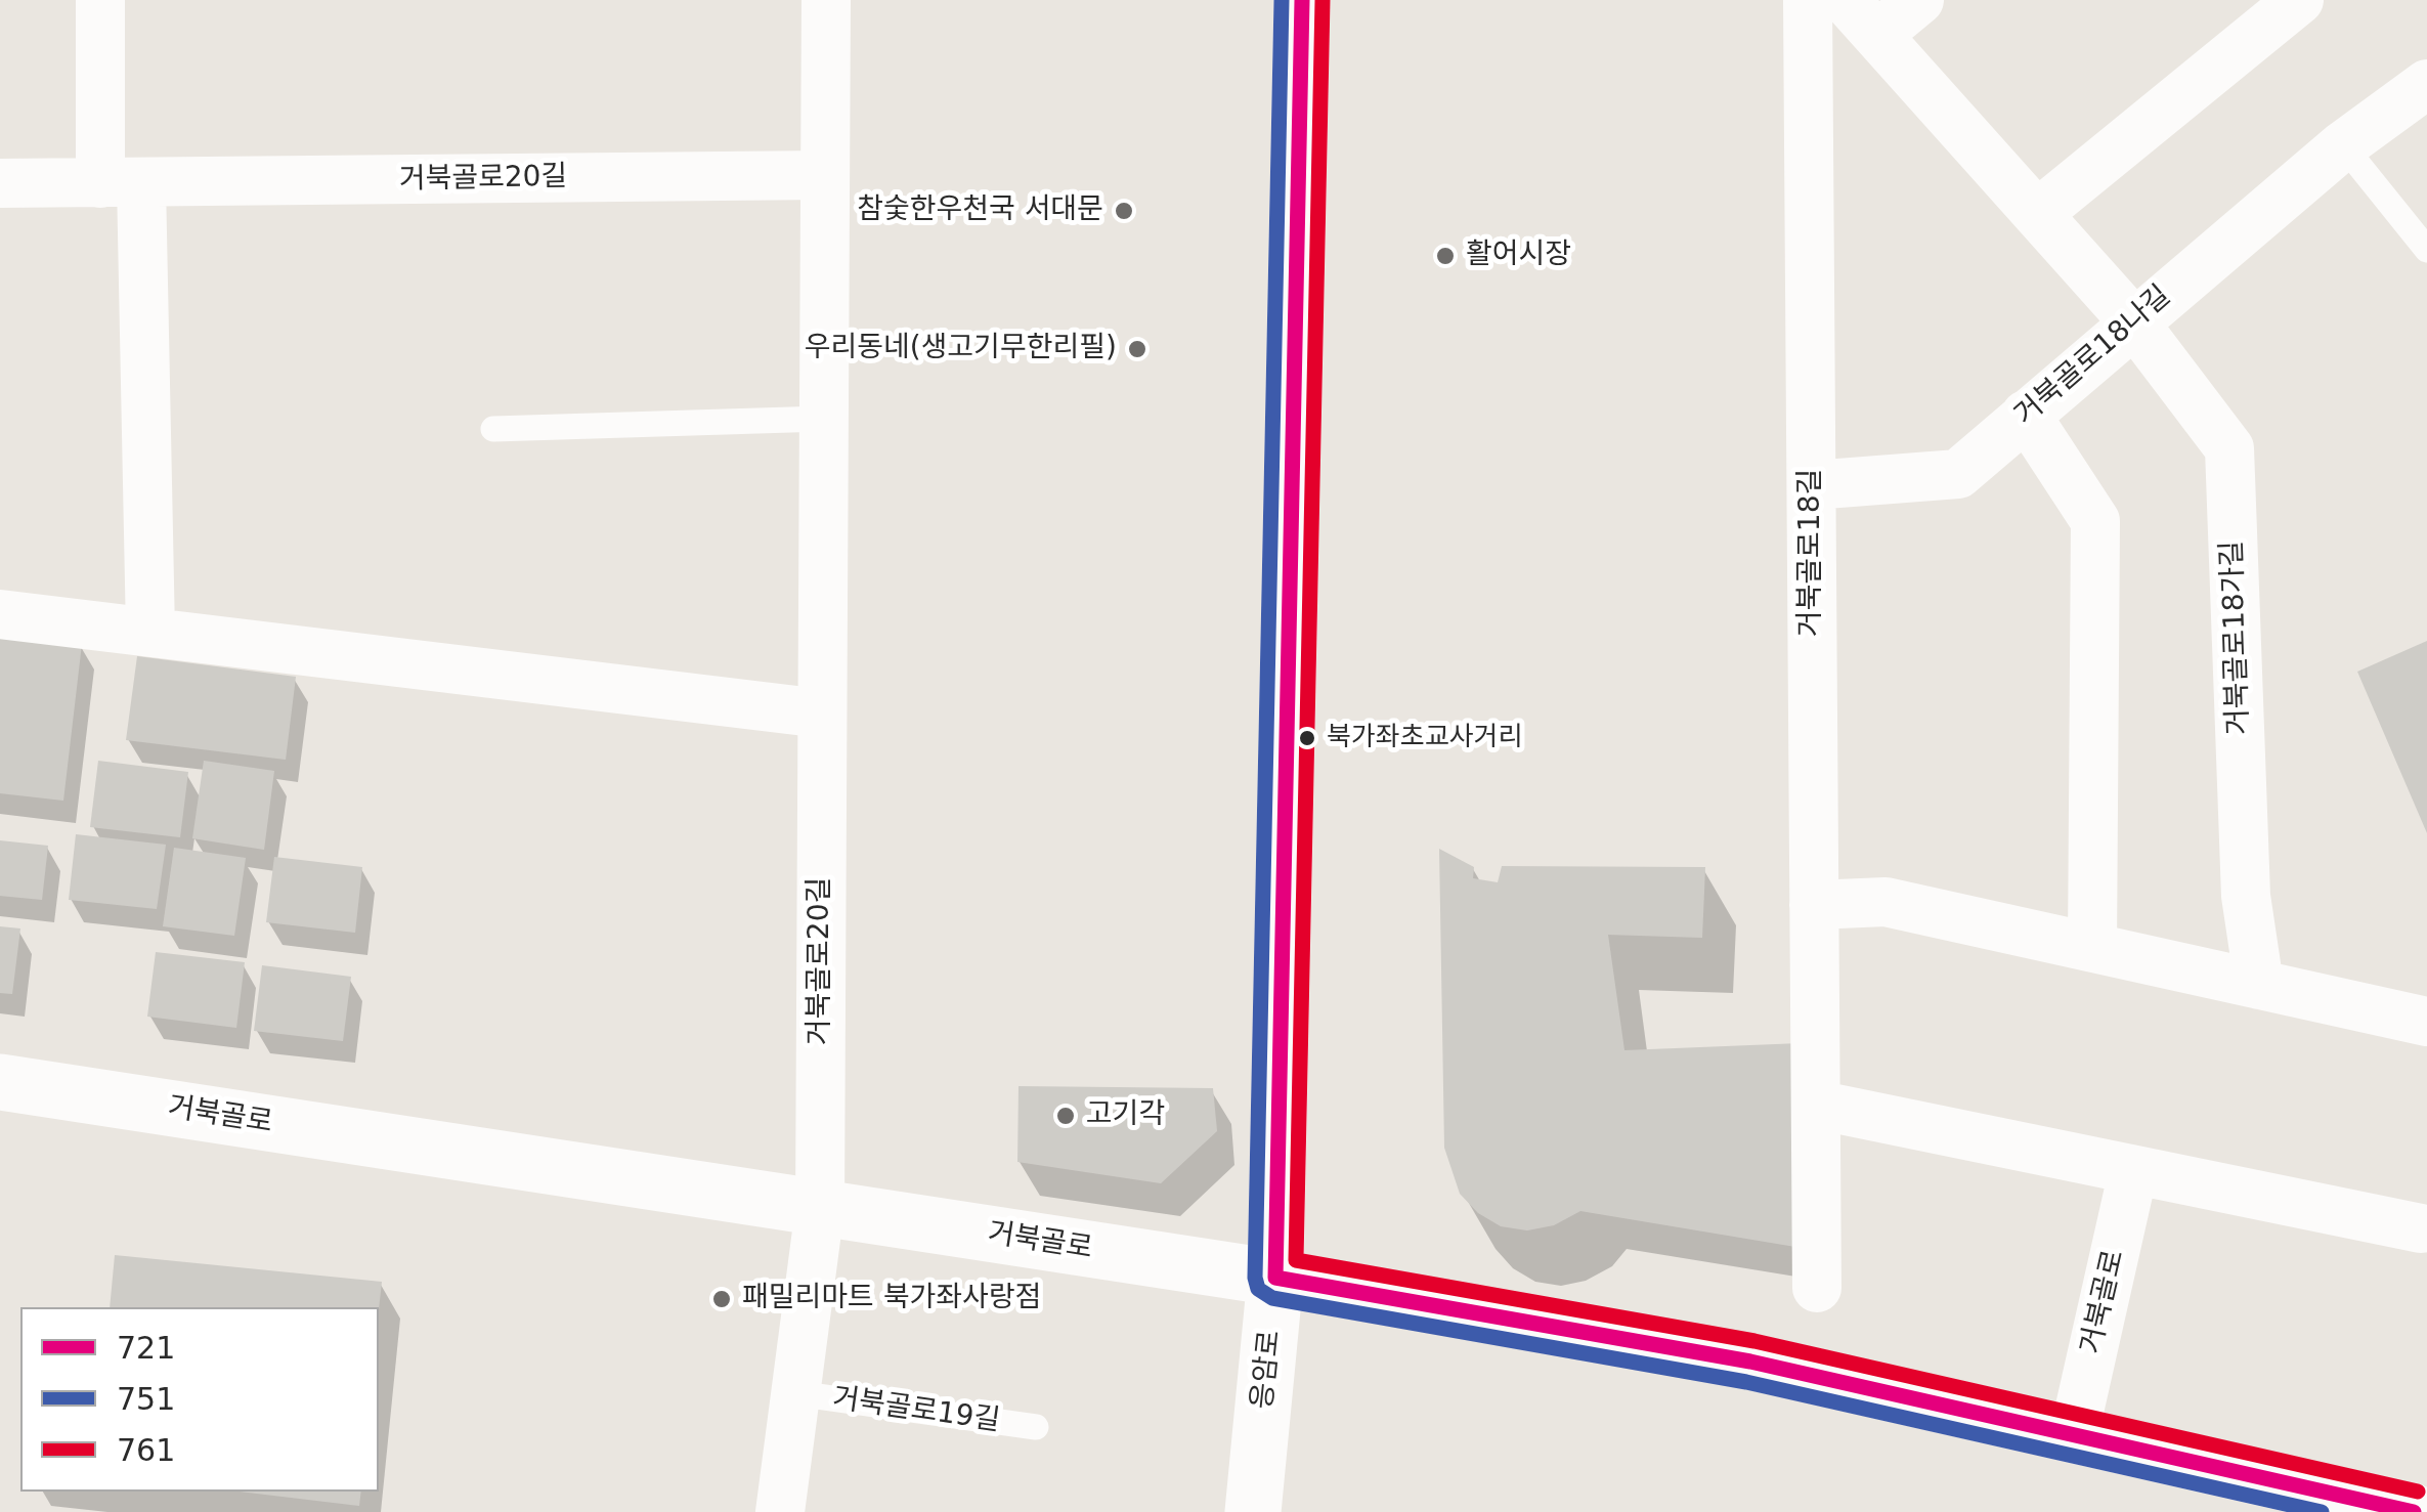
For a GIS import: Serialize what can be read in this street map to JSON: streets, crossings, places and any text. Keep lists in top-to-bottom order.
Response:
{
  "streets": {
    "main road": ["거북골로", "응암로"],
    "street": [
      "거북골로20길",
      "거북골로18나길",
      "거북골로18길",
      "거북골로18가길",
      "거북골로19길"
    ]
  },
  "crossings": [
    ["거북골로20길", "거북골로"],
    ["거북골로20길", "거북골로19길"],
    ["거북골로18나길", "거북골로18길"],
    ["거북골로18나길", "거북골로18가길"],
    ["거북골로", "응암로"],
    ["거북골로", "거북골로19길"]
  ],
  "places": [
    "참숯한우천국 서대문",
    "활어시장",
    "우리동네(생고기무한리필)",
    "북가좌초교사거리",
    "고기각",
    "패밀리마트 북가좌사랑점"
  ],
  "lines": ["transit line 721", "transit line 751", "transit line 761"],
  "legend": ["721", "751", "761"]
}
